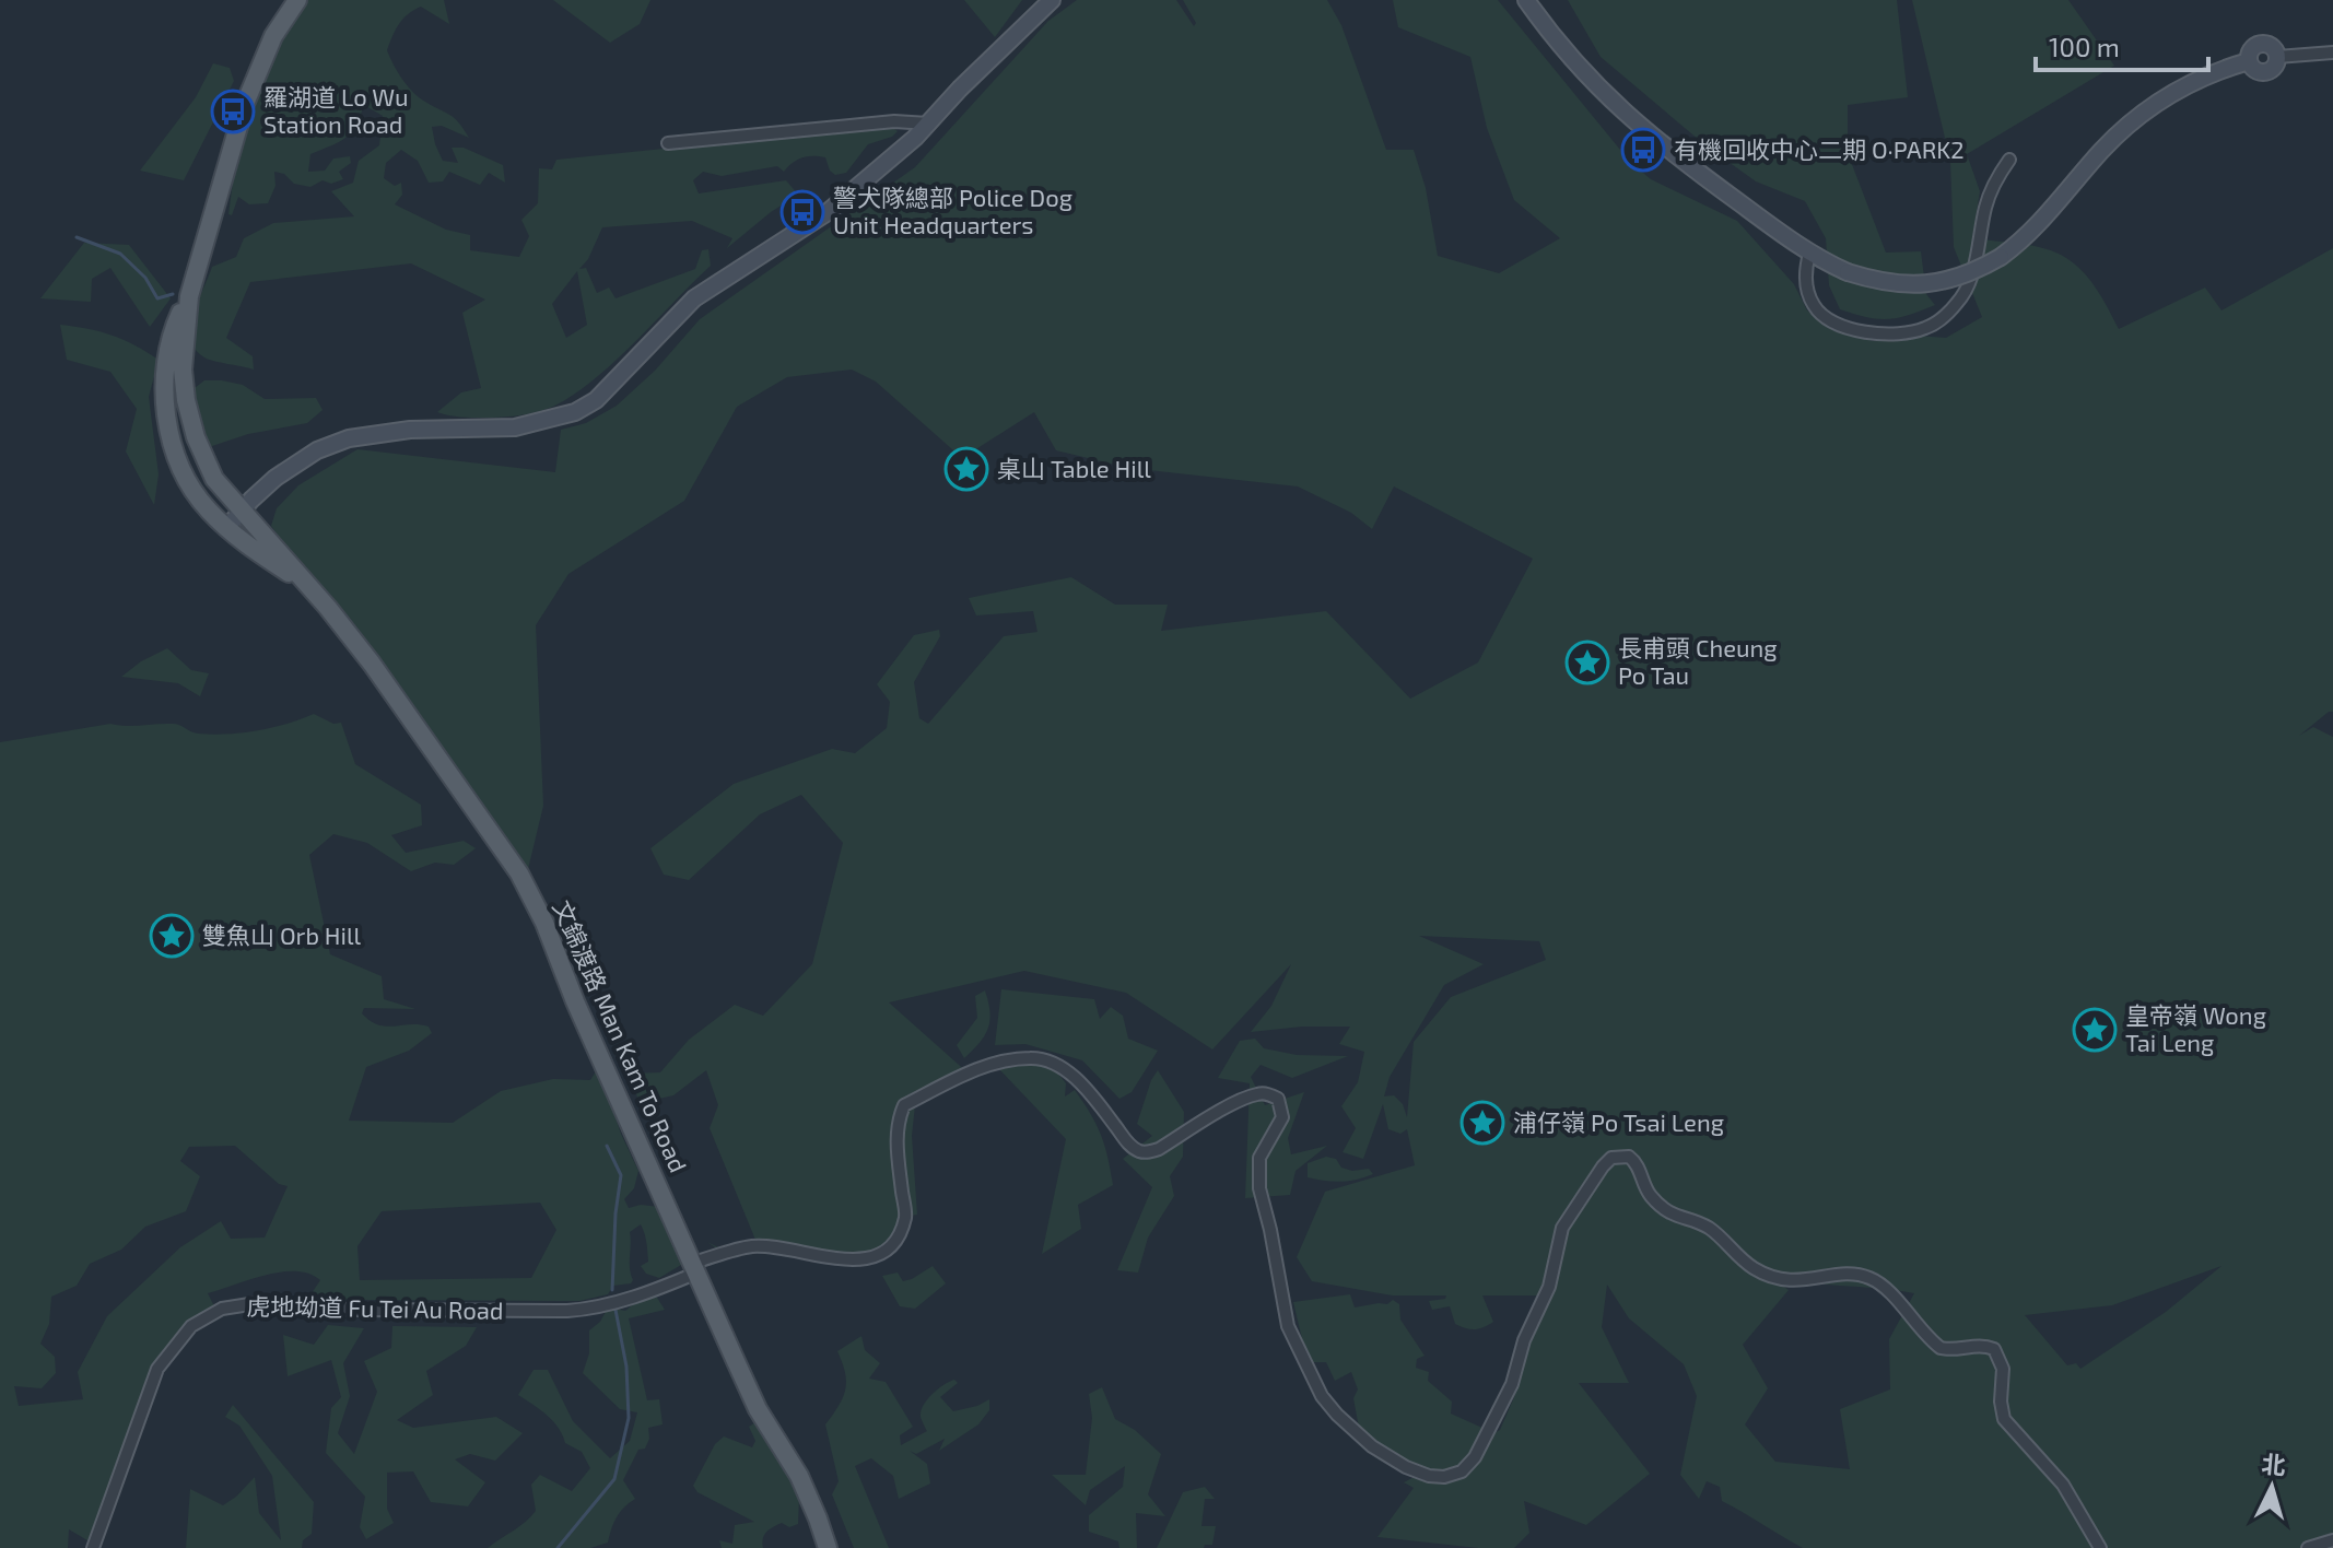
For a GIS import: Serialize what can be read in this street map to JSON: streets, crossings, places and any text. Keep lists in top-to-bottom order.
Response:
{
  "streets": {
    "main road": ["文錦渡路 Man Kam To Road"],
    "street": ["虎地坳道 Fu Tei Au Road"]
  },
  "crossings": [
    ["文錦渡路 Man Kam To Road", "虎地坳道 Fu Tei Au Road"]
  ],
  "places": {
    "bus stop": ["羅湖道 Lo Wu Station Road", "有機回收中心二期 O·PARK2", "警犬隊總部 Police Dog Unit Headquarters"],
    "place": [
      "桌山 Table Hill",
      "長甫頭 Cheung Po Tau",
      "雙魚山 Orb Hill",
      "皇帝嶺 Wong Tai Leng",
      "浦仔嶺 Po Tsai Leng"
    ]
  },
  "scale_bar": "100 m",
  "north": "top"
}
